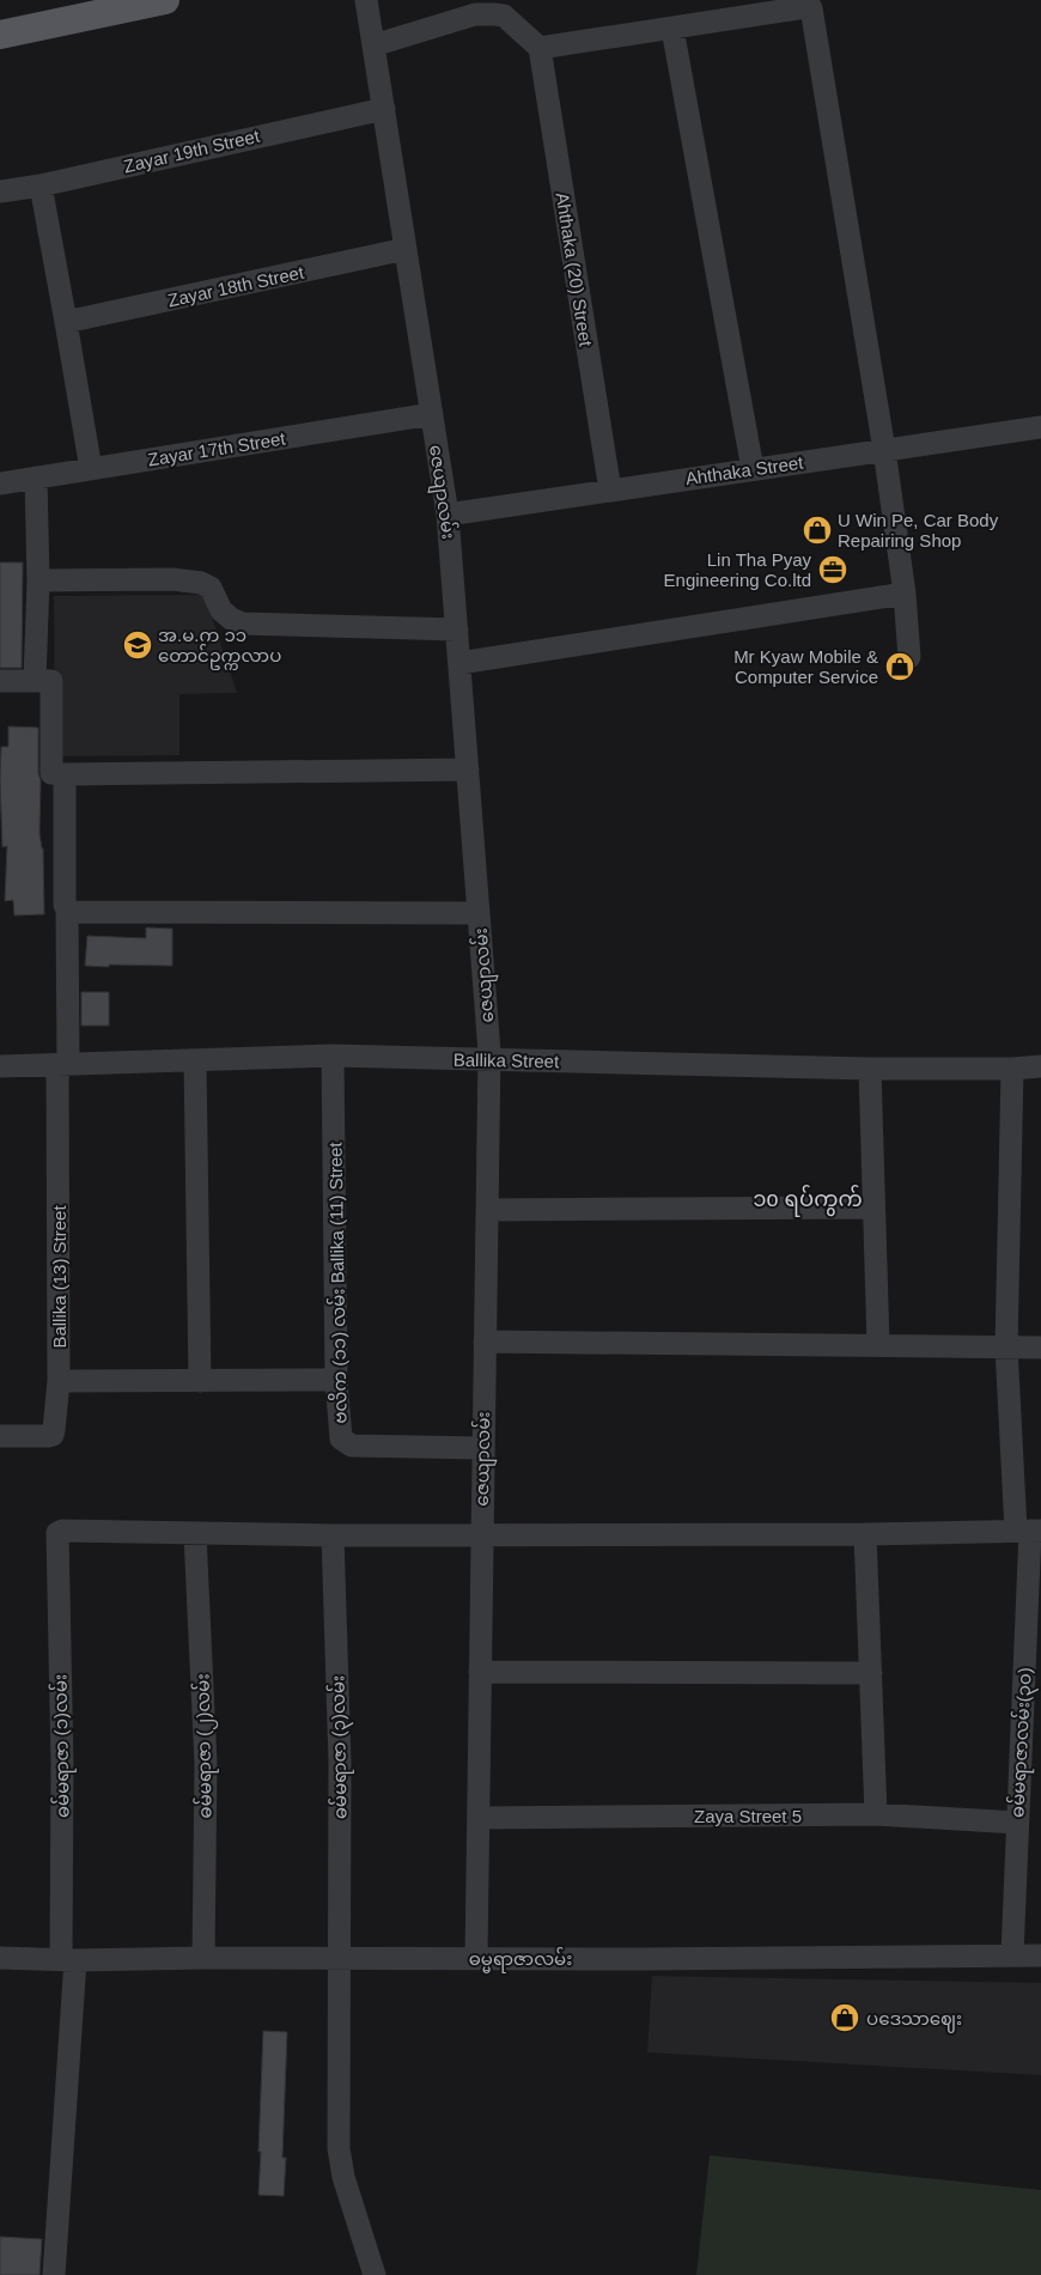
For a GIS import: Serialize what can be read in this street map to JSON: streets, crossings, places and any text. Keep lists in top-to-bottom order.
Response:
{
  "streets": {
    "street": [
      "Zayar 19th Street",
      "Ahthaka (20) Street",
      "Zayar 18th Street",
      "Zayar 17th Street",
      "Ahthaka Street",
      "ဇေယျာလမ်း",
      "Ballika Street",
      "Ballika (13) Street",
      "ဗလိက (၁၁) လမ်း Ballika (11) Street",
      "ဓမ်မရာဇာလမ်း(၃၀)",
      "ဓမ်မရာဇာ (၁)လမ်း",
      "ဓမ်မရာဇာ (၂)လမ်း",
      "ဓမ်မရာဇာ (၃)လမ်း",
      "Zaya Street 5",
      "ဓမ္မရာဇာလမ်း"
    ]
  },
  "crossings": [
    ["Zayar 19th Street", "ဇေယျာလမ်း"],
    ["Ahthaka (20) Street", "Ahthaka Street"],
    ["Zayar 18th Street", "ဇေယျာလမ်း"],
    ["Zayar 17th Street", "ဇေယျာလမ်း"],
    ["Ahthaka Street", "ဇေယျာလမ်း"],
    ["ဇေယျာလမ်း", "Ballika Street"],
    ["ဇေယျာလမ်း", "ဗလိက (၁၁) လမ်း Ballika (11) Street"],
    ["ဇေယျာလမ်း", "Zaya Street 5"],
    ["ဇေယျာလမ်း", "ဓမ္မရာဇာလမ်း"],
    ["Ballika Street", "Ballika (13) Street"],
    ["Ballika Street", "ဗလိက (၁၁) လမ်း Ballika (11) Street"],
    ["Ballika Street", "ဓမ်မရာဇာလမ်း(၃၀)"],
    ["ဓမ်မရာဇာလမ်း(၃၀)", "Zaya Street 5"],
    ["ဓမ်မရာဇာလမ်း(၃၀)", "ဓမ္မရာဇာလမ်း"],
    ["ဓမ်မရာဇာ (၁)လမ်း", "ဓမ်မရာဇာ (၂)လမ်း"],
    ["ဓမ်မရာဇာ (၁)လမ်း", "ဓမ္မရာဇာလမ်း"],
    ["ဓမ်မရာဇာ (၂)လမ်း", "ဓမ္မရာဇာလမ်း"],
    ["ဓမ်မရာဇာ (၃)လမ်း", "ဓမ္မရာဇာလမ်း"]
  ],
  "districts": ["၁o ရပ်ကွက်"],
  "places": {
    "shop": ["U Win Pe, Car Body Repairing Shop", "Mr Kyaw Mobile & Computer Service", "ပဒေသာဈေး"],
    "office": ["Lin Tha Pyay Engineering Co.ltd"],
    "school or university": ["အ.မ.က ၁၁ တောင်ဥက္ကလာပ"]
  }
}
